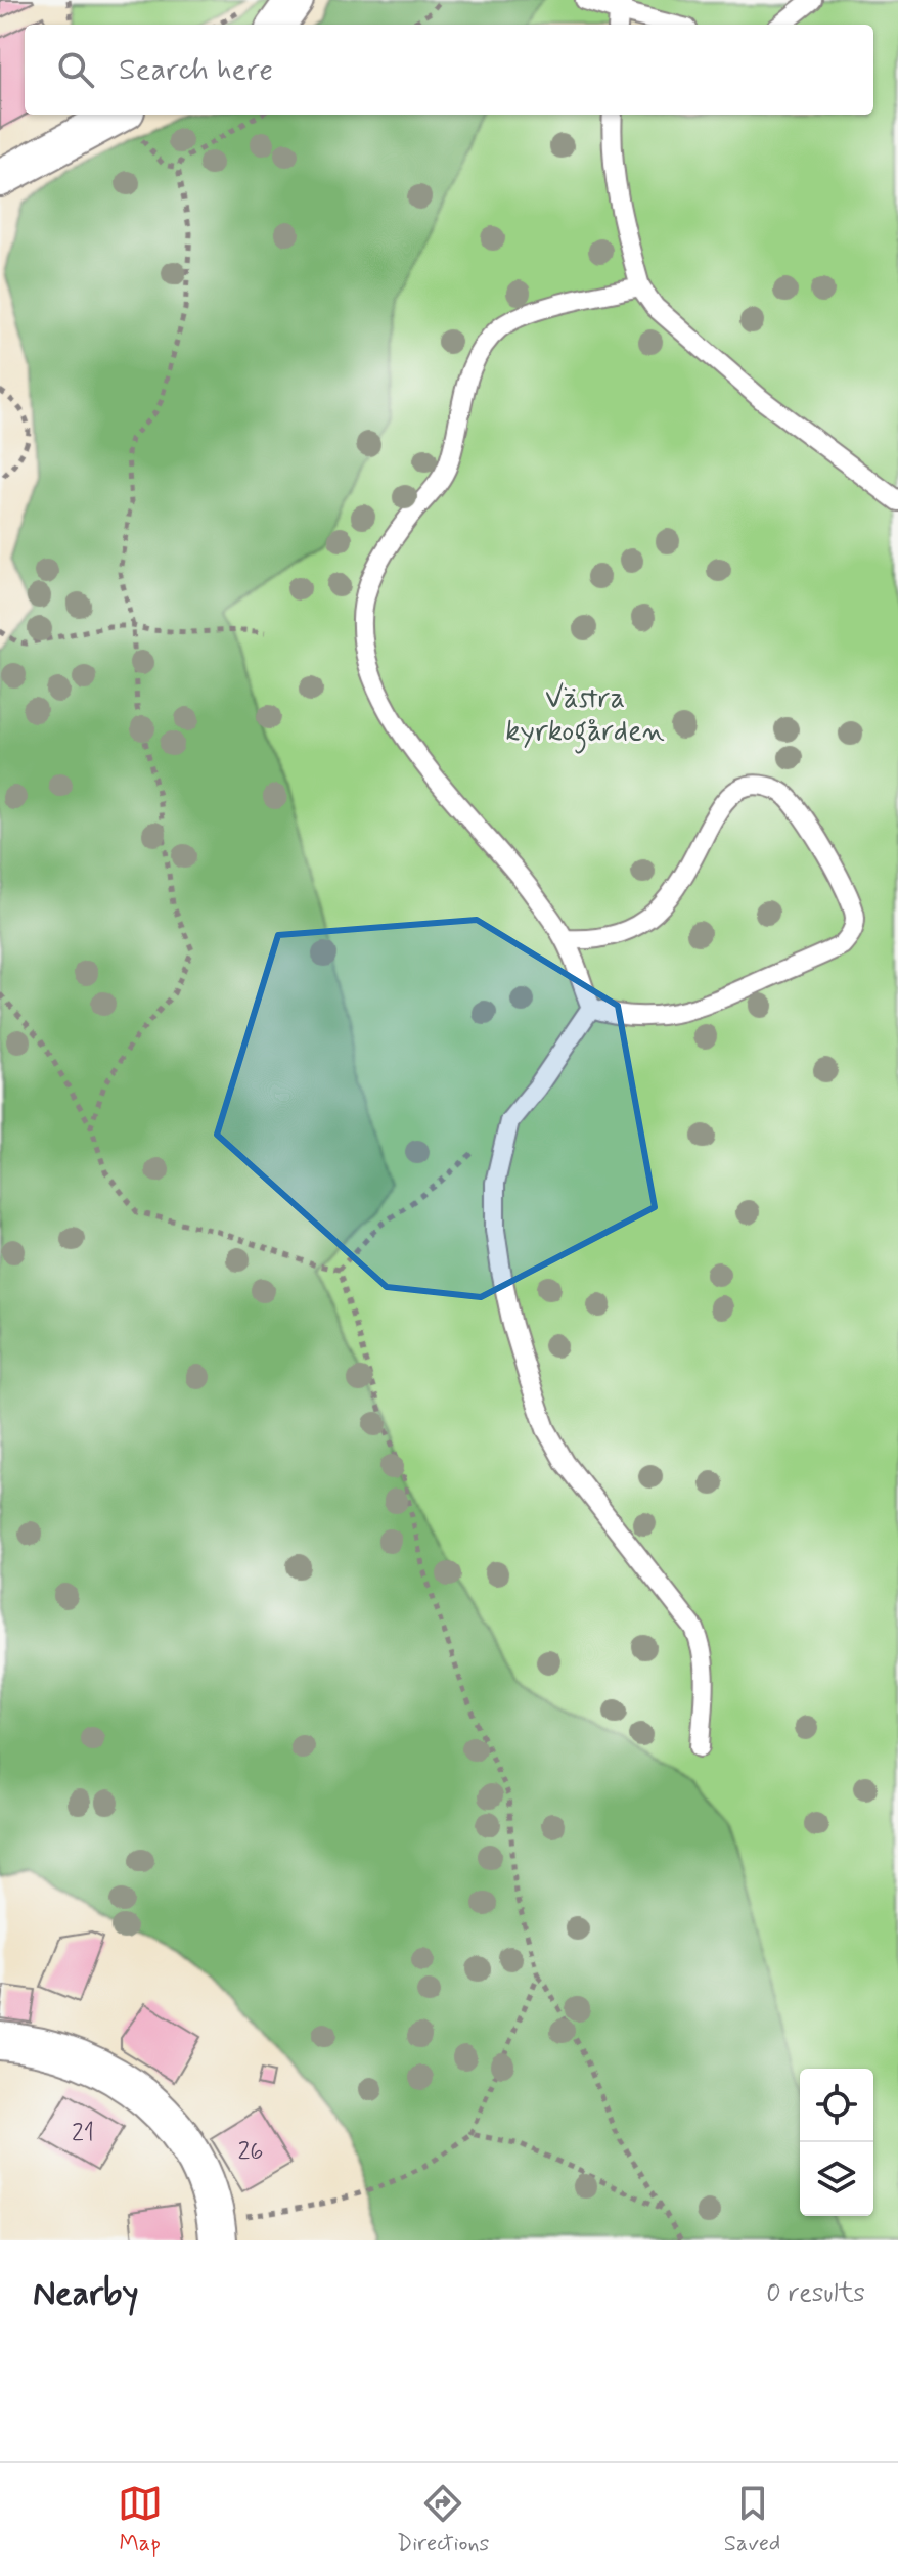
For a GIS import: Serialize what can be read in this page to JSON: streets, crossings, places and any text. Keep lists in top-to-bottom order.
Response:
{
  "parks": ["Västra kyrkogården"],
  "house_numbers": ["21", "26"],
  "page": {
    "search": "Search here",
    "heading": ["Nearby", "0 results"],
    "nav": ["Map", "Directions", "Saved"]
  }
}
